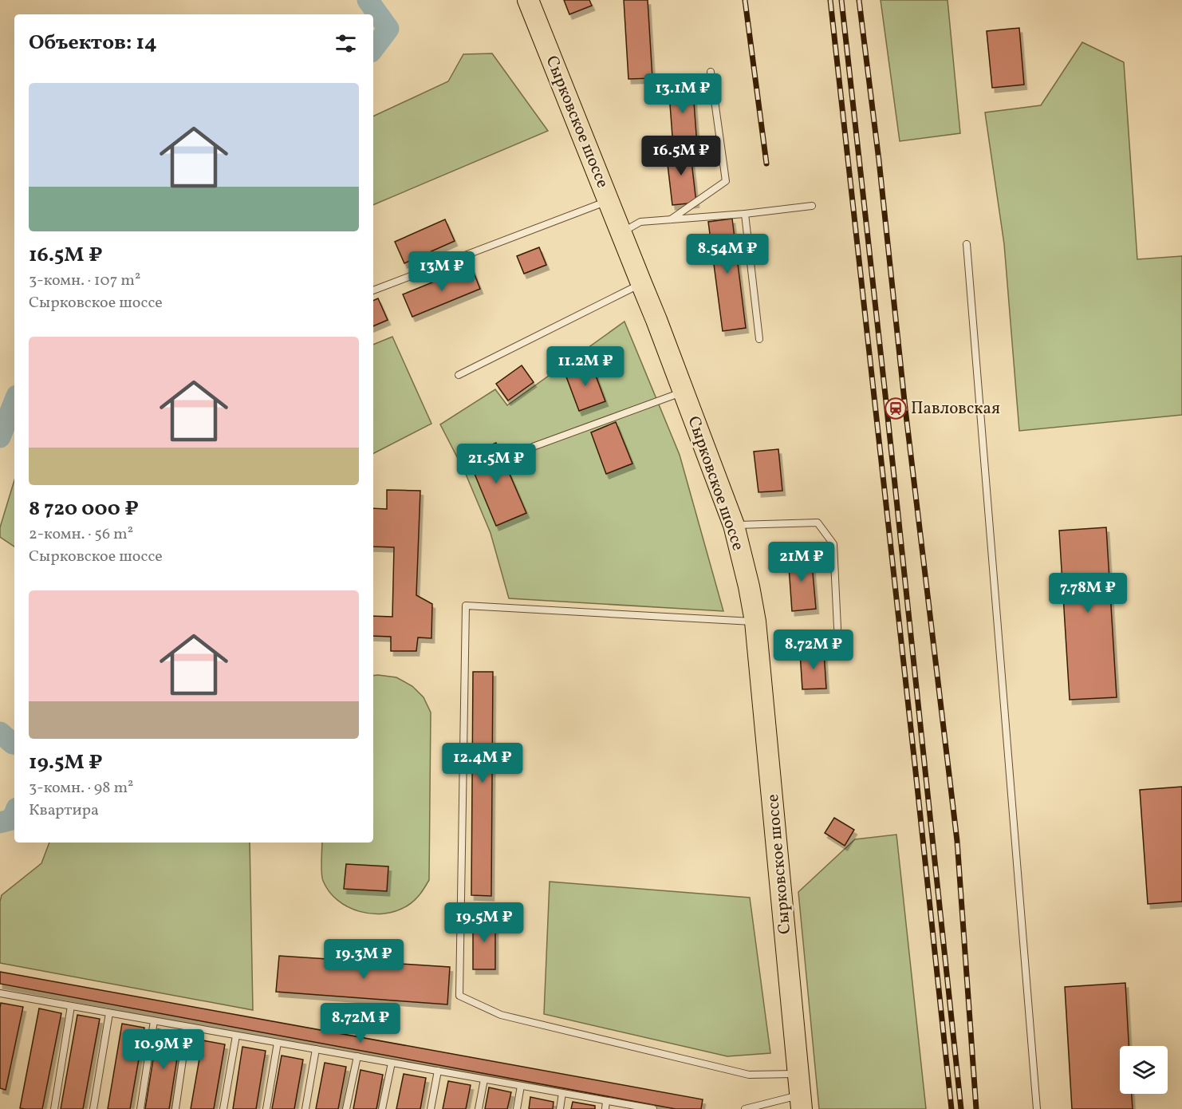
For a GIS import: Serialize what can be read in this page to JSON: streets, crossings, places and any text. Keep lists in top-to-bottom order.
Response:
{
  "streets": {
    "main road": ["Сырковское шоссе"]
  },
  "places": {
    "station": ["Павловская"]
  },
  "page": {
    "heading": "Объектов: 14",
    "list": [
      {
        "name": "16.5M ₽",
        "note": "3-комн. · 107 m² · Сырковское шоссе"
      },
      {
        "name": "8 720 000 ₽",
        "note": "2-комн. · 56 m² · Сырковское шоссе"
      },
      {
        "name": "19.5M ₽",
        "note": "3-комн. · 98 m² · Квартира"
      }
    ],
    "price": [
      "13.1M ₽",
      "16.5M ₽",
      "8.54M ₽",
      "13M ₽",
      "11.2M ₽",
      "21.5M ₽",
      "21M ₽",
      "7.78M ₽",
      "8.72M ₽",
      "12.4M ₽",
      "19.5M ₽",
      "19.3M ₽",
      "8.72M ₽",
      "10.9M ₽"
    ]
  }
}
